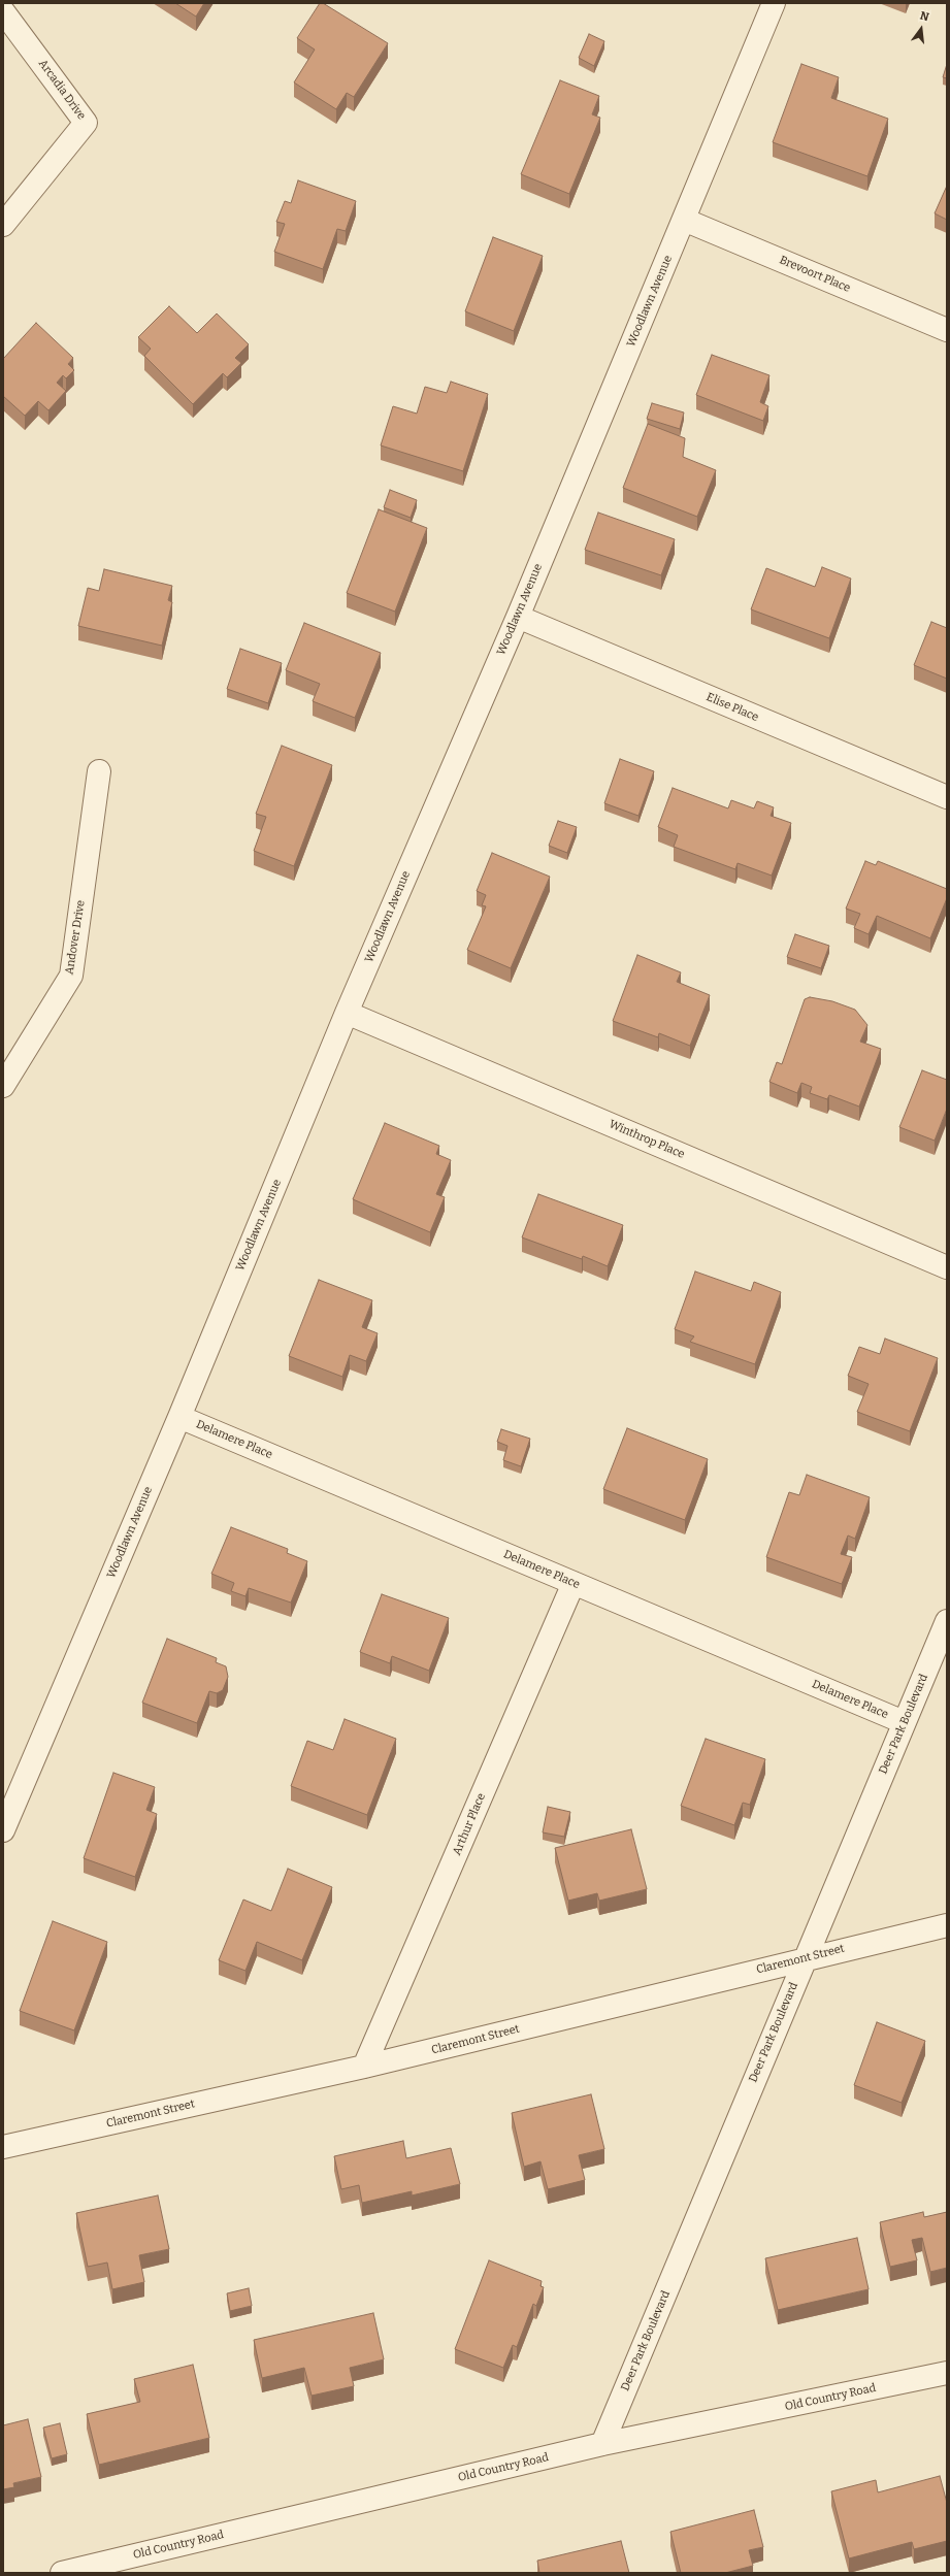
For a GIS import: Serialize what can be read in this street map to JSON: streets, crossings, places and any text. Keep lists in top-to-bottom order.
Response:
{
  "streets": {
    "street": [
      "Arcadia Drive",
      "Brevoort Place",
      "Woodlawn Avenue",
      "Elise Place",
      "Andover Drive",
      "Winthrop Place",
      "Delamere Place",
      "Deer Park Boulevard",
      "Arthur Place",
      "Claremont Street",
      "Old Country Road"
    ]
  },
  "crossings": [
    ["Brevoort Place", "Woodlawn Avenue"],
    ["Woodlawn Avenue", "Elise Place"],
    ["Woodlawn Avenue", "Winthrop Place"],
    ["Woodlawn Avenue", "Delamere Place"],
    ["Delamere Place", "Deer Park Boulevard"],
    ["Delamere Place", "Arthur Place"],
    ["Deer Park Boulevard", "Claremont Street"],
    ["Deer Park Boulevard", "Old Country Road"],
    ["Arthur Place", "Claremont Street"]
  ],
  "north": "top"
}
